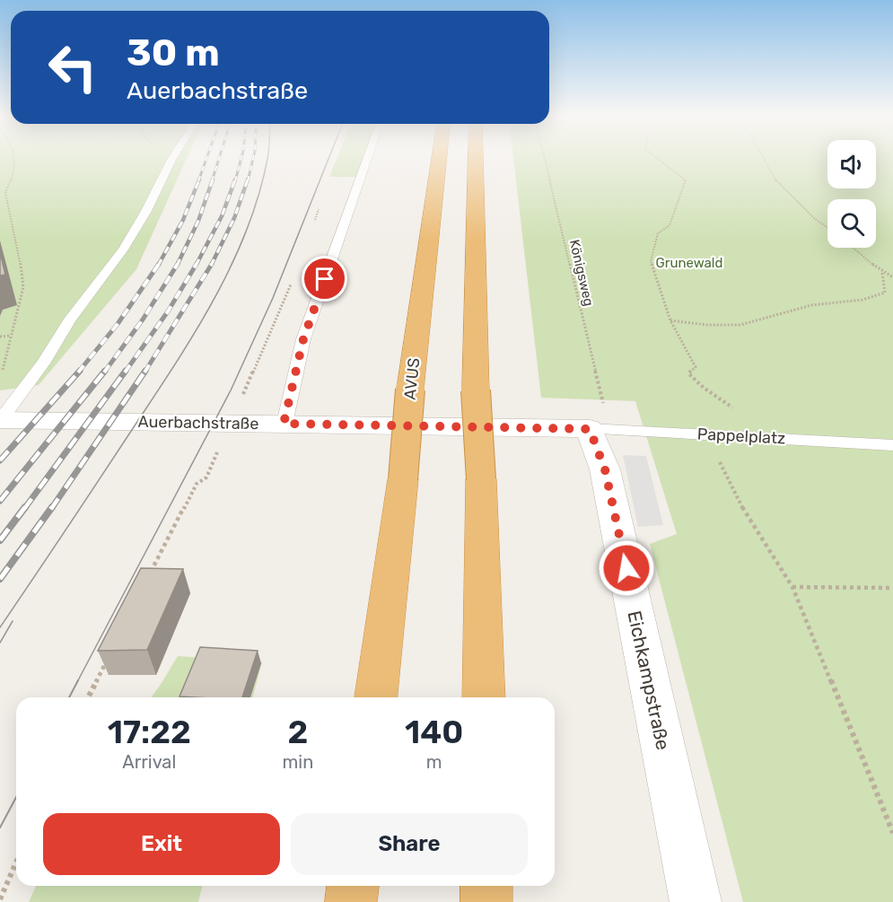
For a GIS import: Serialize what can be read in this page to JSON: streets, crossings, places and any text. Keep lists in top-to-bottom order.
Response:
{
  "streets": {
    "highway": ["AVUS"],
    "street": ["Auerbachstraße", "Eichkampstraße"],
    "lane": ["Pappelplatz"],
    "path": ["Königsweg"]
  },
  "crossings": [
    ["Königsweg", "Auerbachstraße"],
    ["Königsweg", "Pappelplatz"],
    ["Königsweg", "Eichkampstraße"],
    ["Auerbachstraße", "Pappelplatz"],
    ["Auerbachstraße", "Eichkampstraße"],
    ["Pappelplatz", "Eichkampstraße"]
  ],
  "parks": ["Grunewald"],
  "page": {
    "turn": ["30 m", "Auerbachstraße"],
    "eta": [
      "17:22",
      "Arrival",
      "2",
      "min",
      "140",
      "m"
    ],
    "buttons": ["Exit", "Share"]
  }
}
